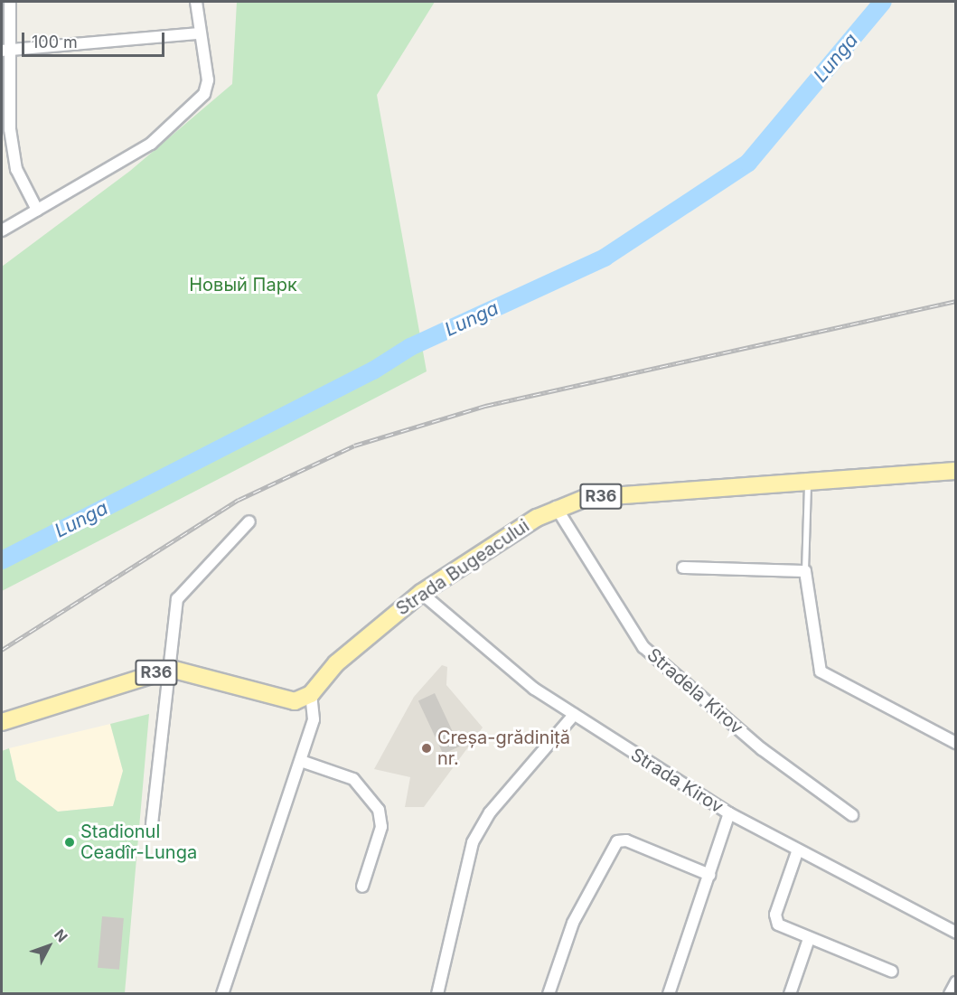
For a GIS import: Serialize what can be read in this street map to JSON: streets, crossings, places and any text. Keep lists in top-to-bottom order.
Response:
{
  "streets": {
    "main road": ["R36", "Strada Bugeacului"],
    "street": ["Stradela Kirov", "Strada Kirov"]
  },
  "crossings": [
    ["R36", "Strada Bugeacului"],
    ["Strada Bugeacului", "Stradela Kirov"],
    ["Strada Bugeacului", "Strada Kirov"]
  ],
  "water": ["Lunga"],
  "parks": ["Новый Парк"],
  "places": ["Creșa-grădiniță nr.", "Stadionul Ceadîr-Lunga"],
  "scale_bar": "100 m",
  "north": "top right"
}
